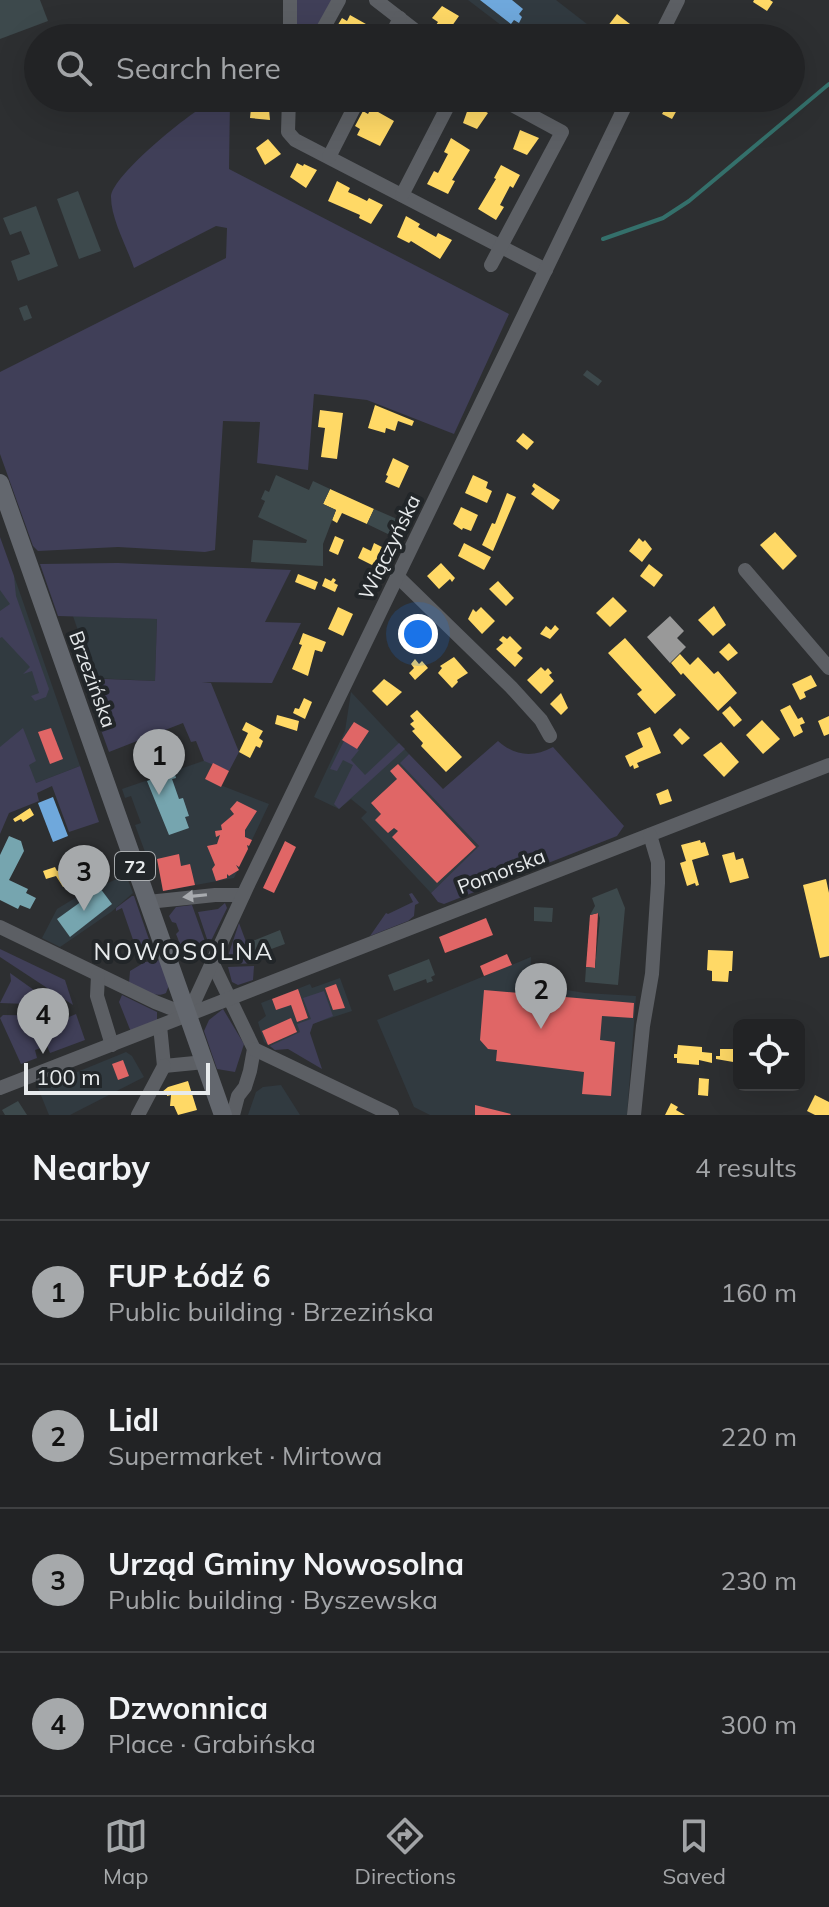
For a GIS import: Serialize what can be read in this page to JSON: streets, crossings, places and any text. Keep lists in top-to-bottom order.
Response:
{
  "streets": {
    "main road": ["Brzezińska", "72"],
    "street": ["Wiączyńska", "Pomorska"]
  },
  "crossings": [
    ["Wiączyńska", "Brzezińska"],
    ["Wiączyńska", "Pomorska"],
    ["Brzezińska", "Pomorska"]
  ],
  "districts": ["NOWOSOLNA"],
  "scale_bar": "100 m",
  "page": {
    "search": "Search here",
    "pins": [
      "1",
      "3",
      "2",
      "4"
    ],
    "scale": "100 m",
    "heading": ["Nearby", "4 results"],
    "list": [
      {
        "mark": "1",
        "name": "FUP Łódź 6",
        "note": "Public building · Brzezińska",
        "value": "160 m"
      },
      {
        "mark": "2",
        "name": "Lidl",
        "note": "Supermarket · Mirtowa",
        "value": "220 m"
      },
      {
        "mark": "3",
        "name": "Urząd Gminy Nowosolna",
        "note": "Public building · Byszewska",
        "value": "230 m"
      },
      {
        "mark": "4",
        "name": "Dzwonnica",
        "note": "Place · Grabińska",
        "value": "300 m"
      }
    ],
    "nav": ["Map", "Directions", "Saved"]
  }
}
